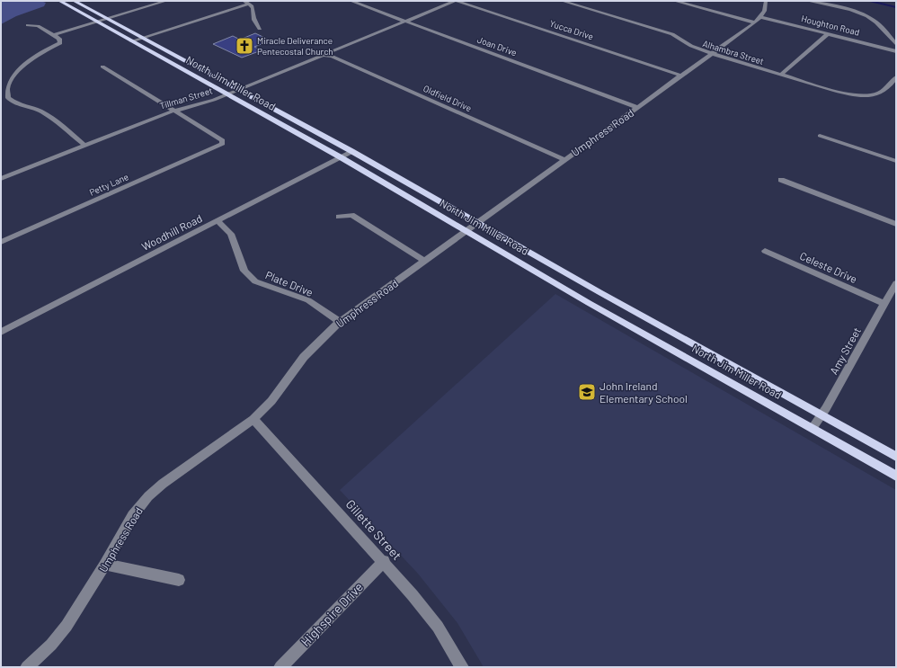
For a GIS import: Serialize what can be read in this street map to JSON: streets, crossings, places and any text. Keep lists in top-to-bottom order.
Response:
{
  "streets": {
    "main road": ["North Jim Miller Road"],
    "street": [
      "Houghton Road",
      "Yucca Drive",
      "Joan Drive",
      "Alhambra Street",
      "Tillman Street",
      "Oldfield Drive",
      "Umphress Road",
      "Petty Lane",
      "Woodhill Road",
      "Celeste Drive",
      "Plate Drive",
      "Amy Street",
      "Gillette Street",
      "Highspire Drive"
    ]
  },
  "crossings": [
    ["Houghton Road", "Umphress Road"],
    ["Yucca Drive", "Tillman Street"],
    ["Yucca Drive", "Umphress Road"],
    ["Joan Drive", "Tillman Street"],
    ["Joan Drive", "Umphress Road"],
    ["Alhambra Street", "Umphress Road"],
    ["North Jim Miller Road", "Tillman Street"],
    ["North Jim Miller Road", "Umphress Road"],
    ["North Jim Miller Road", "Woodhill Road"],
    ["North Jim Miller Road", "Amy Street"],
    ["Tillman Street", "Oldfield Drive"],
    ["Tillman Street", "Petty Lane"],
    ["Oldfield Drive", "Umphress Road"],
    ["Umphress Road", "Plate Drive"],
    ["Umphress Road", "Gillette Street"],
    ["Woodhill Road", "Plate Drive"],
    ["Celeste Drive", "Amy Street"],
    ["Gillette Street", "Highspire Drive"]
  ],
  "places": {
    "church": ["Miracle Deliverance Pentecostal Church"],
    "school or university": ["John Ireland Elementary School"]
  }
}
